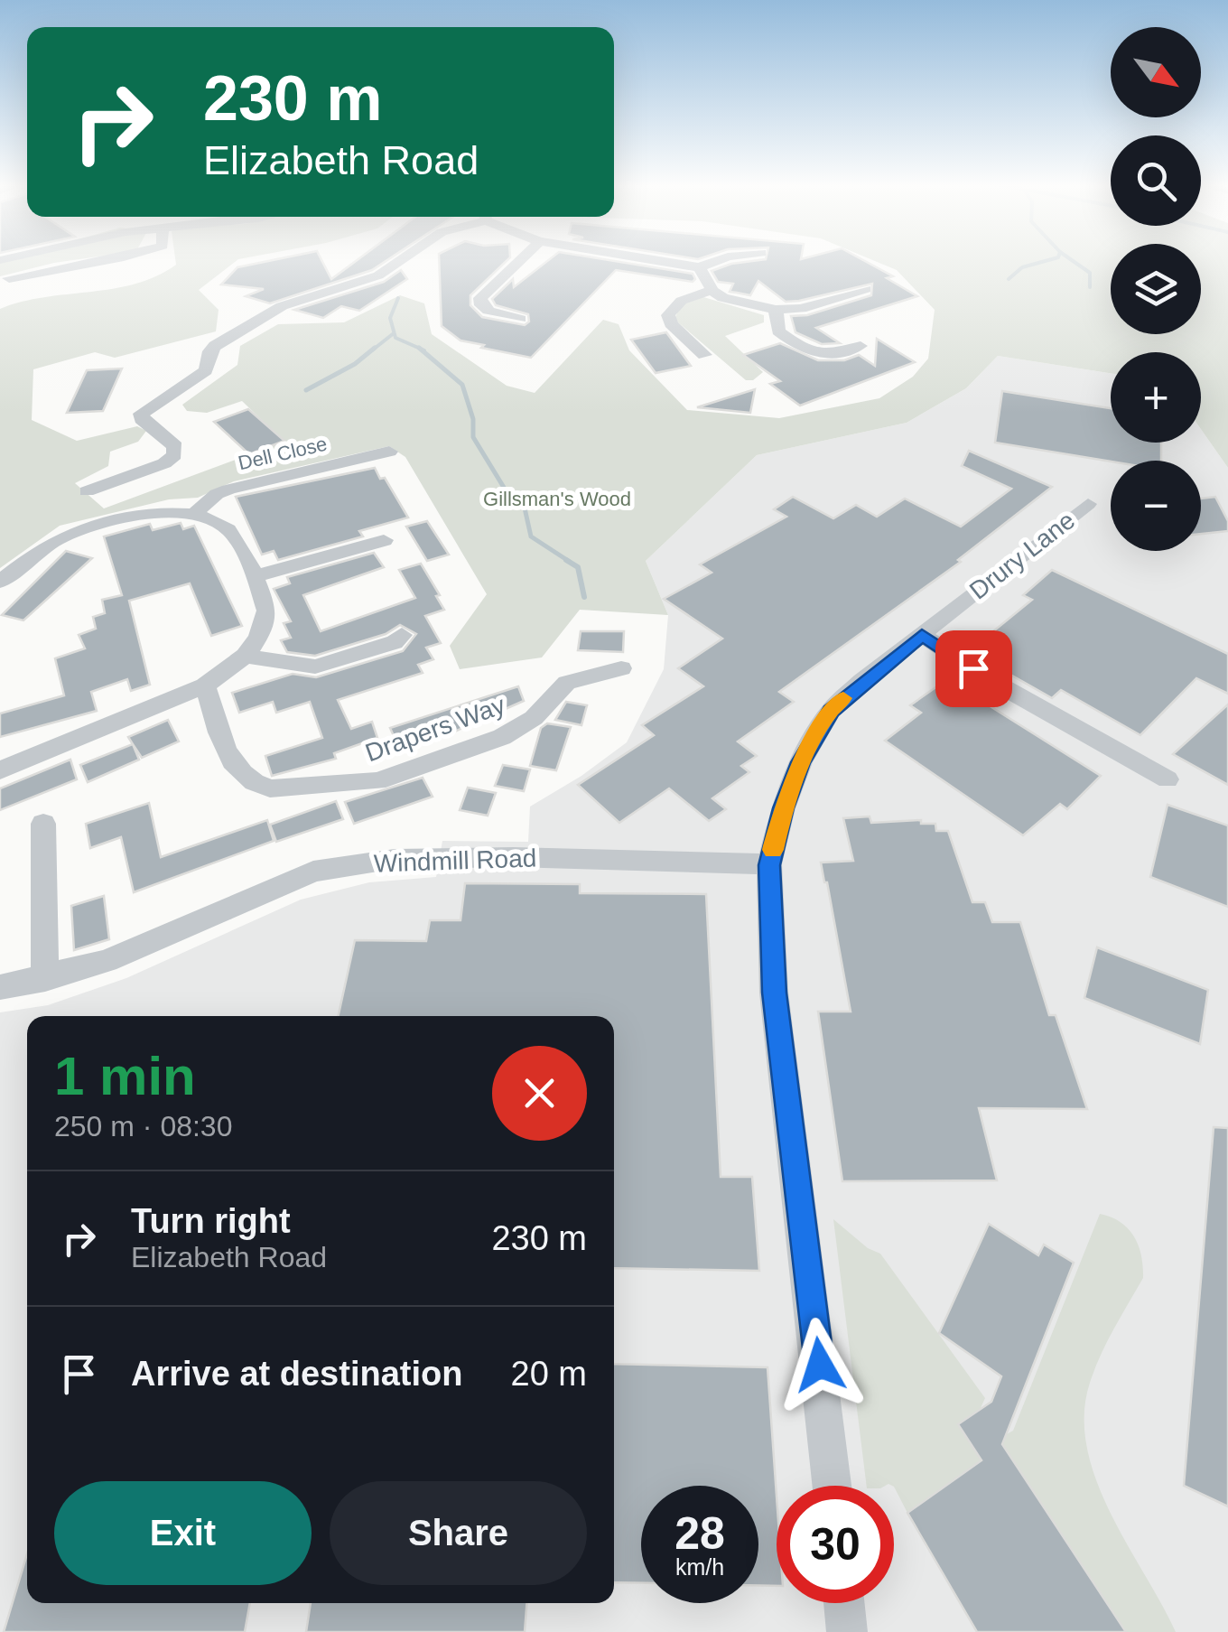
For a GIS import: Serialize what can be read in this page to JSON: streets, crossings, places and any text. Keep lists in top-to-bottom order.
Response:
{
  "streets": {
    "street": [
      "Dell Close",
      "Drury Lane",
      "Drapers Way",
      "Windmill Road"
    ]
  },
  "crossings": [
    ["Drury Lane", "Windmill Road"]
  ],
  "parks": ["Gillsman's Wood"],
  "north": "bottom right",
  "page": {
    "map_buttons": ["+", "−"],
    "turn": ["230 m", "Elizabeth Road"],
    "heading": ["1 min", "250 m · 08:30"],
    "list": [
      {
        "name": "Turn right",
        "note": "Elizabeth Road",
        "value": "230 m"
      },
      {
        "name": "Arrive at destination",
        "value": "20 m"
      }
    ],
    "buttons": ["Exit", "Share"],
    "speed": "28 km/h",
    "limit": "30"
  }
}
